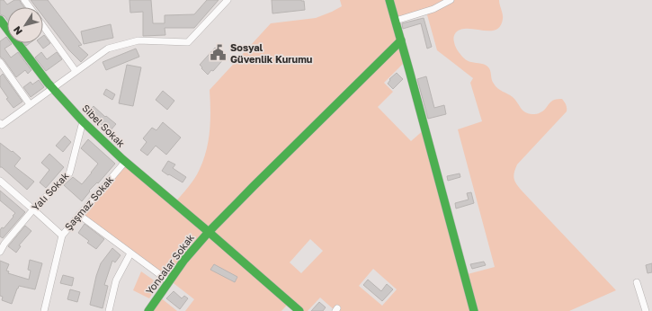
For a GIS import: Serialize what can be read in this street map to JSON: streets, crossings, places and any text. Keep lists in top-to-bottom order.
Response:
{
  "streets": {
    "street": [
      "Sibel Sokak",
      "Yalı Sokak",
      "Şaşmaz Sokak",
      "Yoncalar Sokak"
    ]
  },
  "crossings": [
    ["Sibel Sokak", "Yalı Sokak"],
    ["Sibel Sokak", "Şaşmaz Sokak"],
    ["Sibel Sokak", "Yoncalar Sokak"]
  ],
  "places": {
    "public building": ["Sosyal Güvenlik Kurumu"]
  },
  "north": "bottom left"
}
